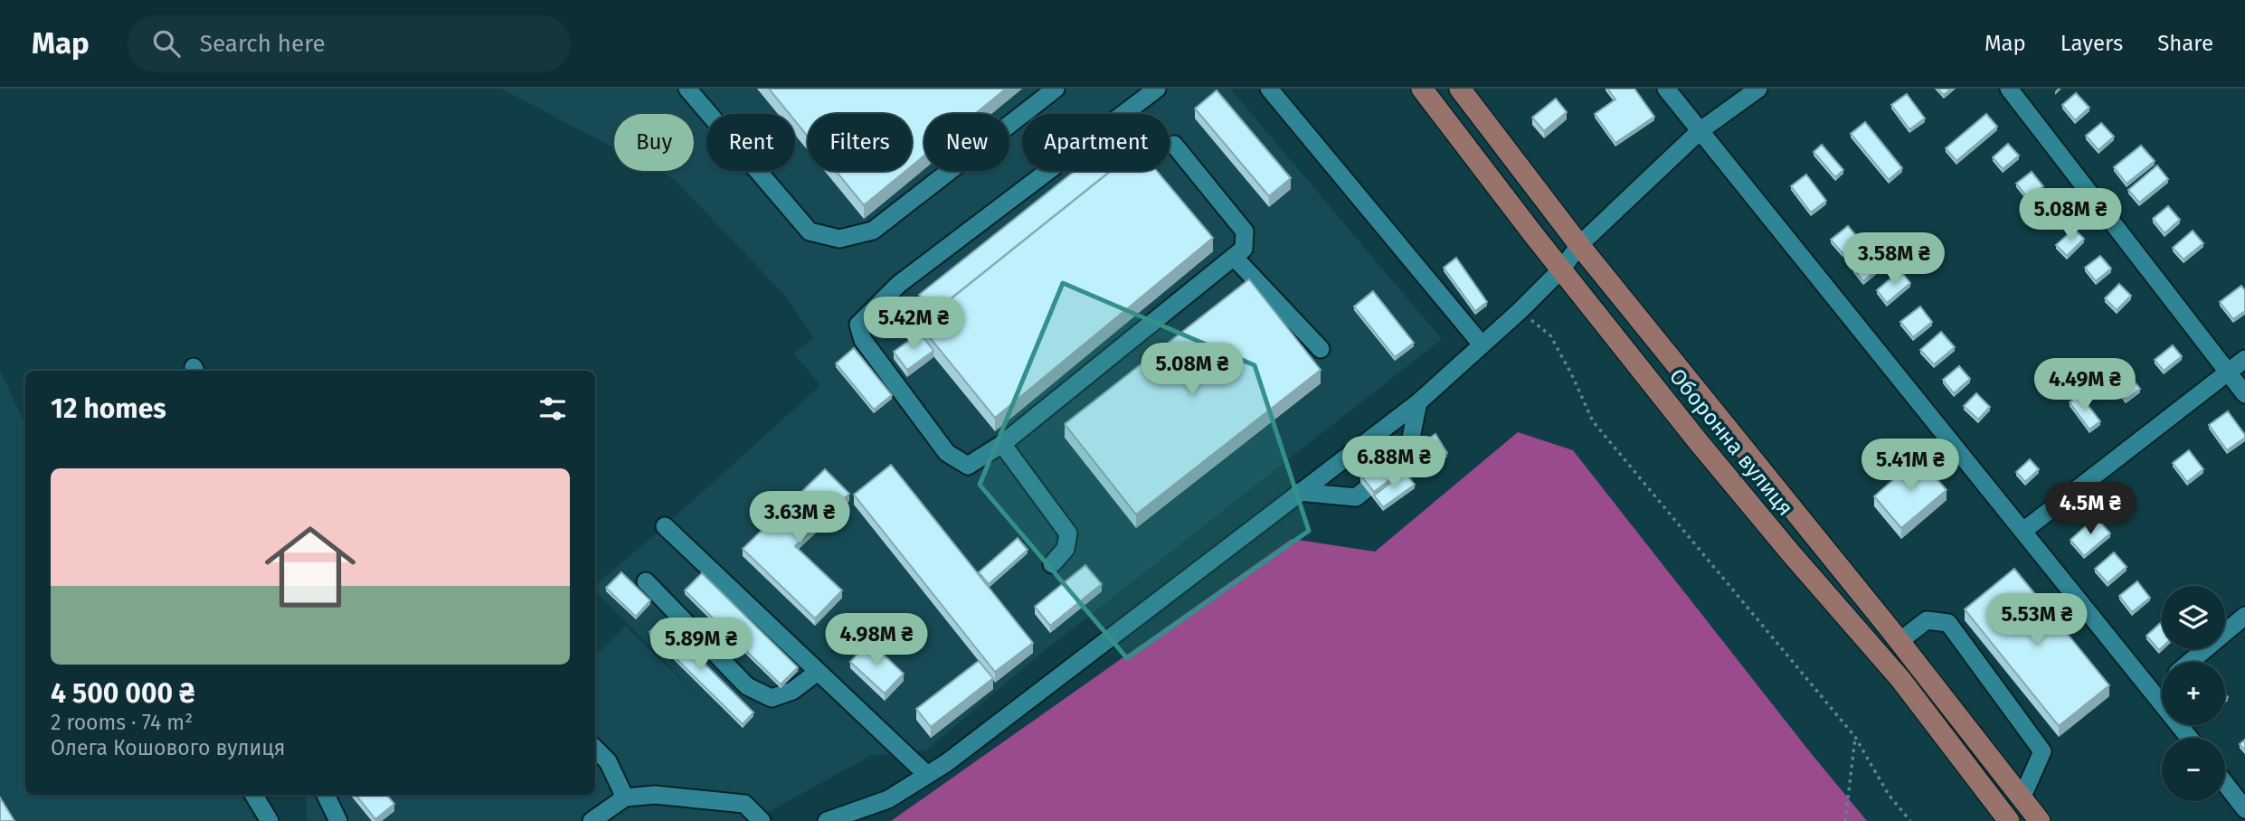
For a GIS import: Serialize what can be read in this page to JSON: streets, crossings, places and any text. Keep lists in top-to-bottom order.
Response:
{
  "streets": {
    "main road": ["Оборонна вулиця"]
  },
  "page": {
    "header": "Map",
    "search": "Search here",
    "nav": ["Map", "Layers", "Share"],
    "chip": [
      "Buy",
      "Rent",
      "Filters",
      "New",
      "Apartment"
    ],
    "price": [
      "5.08M ₴",
      "3.58M ₴",
      "5.42M ₴",
      "5.08M ₴",
      "4.49M ₴",
      "6.88M ₴",
      "5.41M ₴",
      "4.5M ₴",
      "3.63M ₴",
      "5.53M ₴",
      "4.98M ₴",
      "5.89M ₴"
    ],
    "heading": "12 homes",
    "list": [
      {
        "name": "4 500 000 ₴",
        "note": "2 rooms · 74 m² · Олега Кошового вулиця"
      }
    ],
    "map_buttons": ["+", "−"]
  }
}
